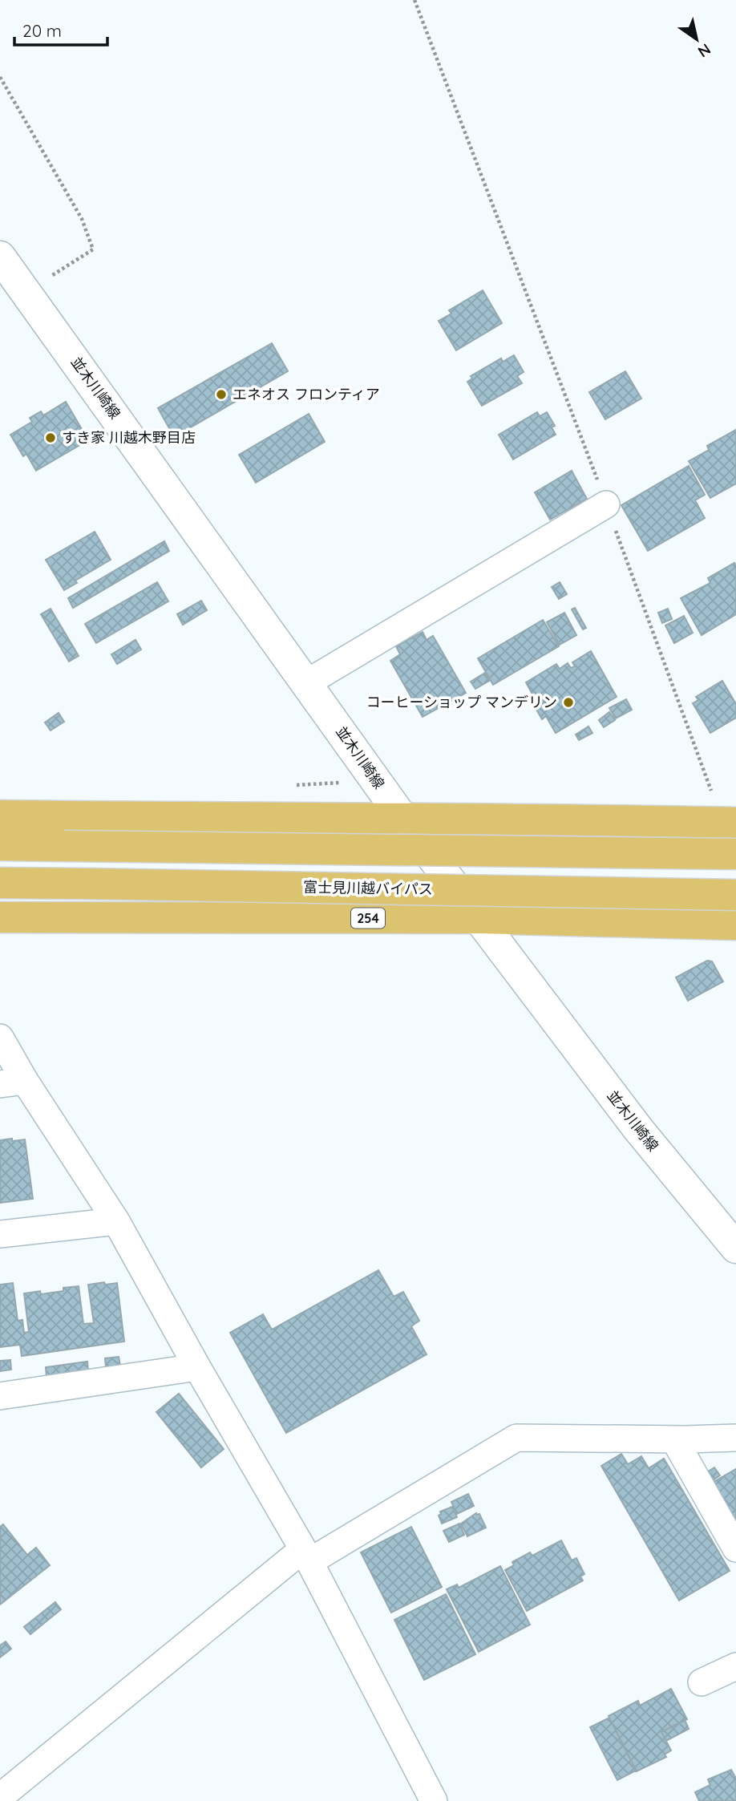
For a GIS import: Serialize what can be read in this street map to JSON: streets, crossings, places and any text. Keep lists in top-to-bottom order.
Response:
{
  "streets": {
    "highway": ["富士見川越バイパス", "254"],
    "main road": ["並木川崎線"]
  },
  "crossings": [
    ["並木川崎線", "254"]
  ],
  "places": ["エネオス フロンティア", "すき家 川越木野目店", "コーヒーショップ マンデリン"],
  "scale_bar": "20 m",
  "north": "bottom right"
}
